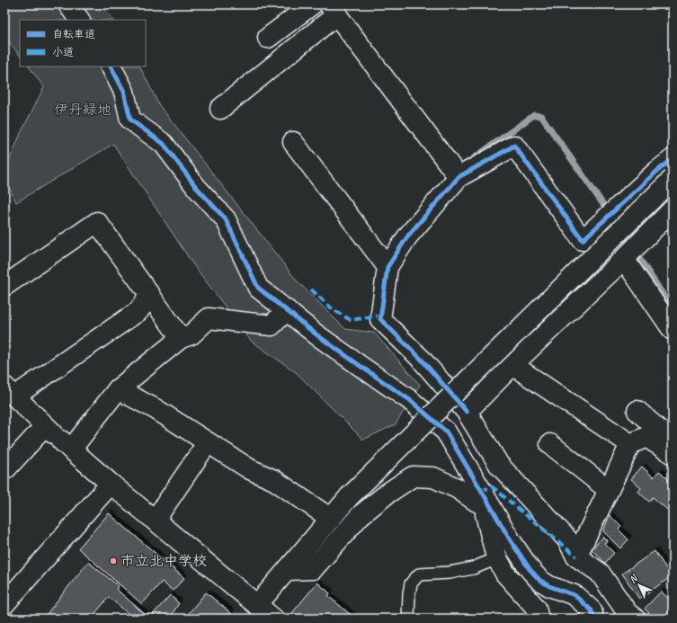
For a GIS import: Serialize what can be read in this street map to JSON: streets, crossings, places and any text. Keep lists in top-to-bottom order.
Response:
{
  "parks": ["伊丹緑地"],
  "places": ["市立北中学校"],
  "legend": ["自転車道", "小道"],
  "north": "top left"
}
